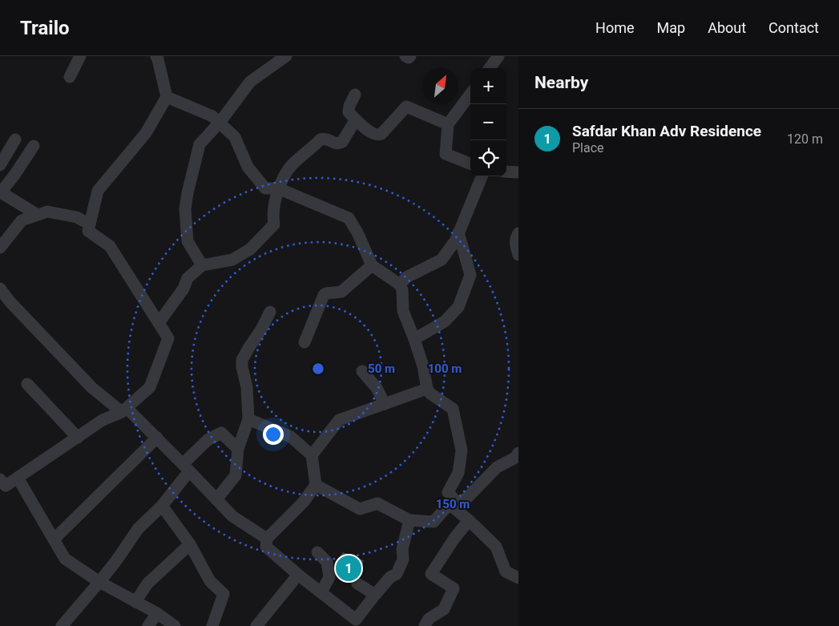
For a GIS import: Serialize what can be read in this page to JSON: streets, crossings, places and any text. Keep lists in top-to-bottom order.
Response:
{
  "north": "top right",
  "page": {
    "header": "Trailo",
    "nav": [
      "Home",
      "Map",
      "About",
      "Contact"
    ],
    "heading": "Nearby",
    "map_buttons": ["+", "−"],
    "list": [
      {
        "mark": "1",
        "name": "Safdar Khan Adv Residence",
        "note": "Place",
        "value": "120 m"
      }
    ],
    "pins": "1"
  },
  "rings": ["50 m", "100 m", "150 m"]
}
